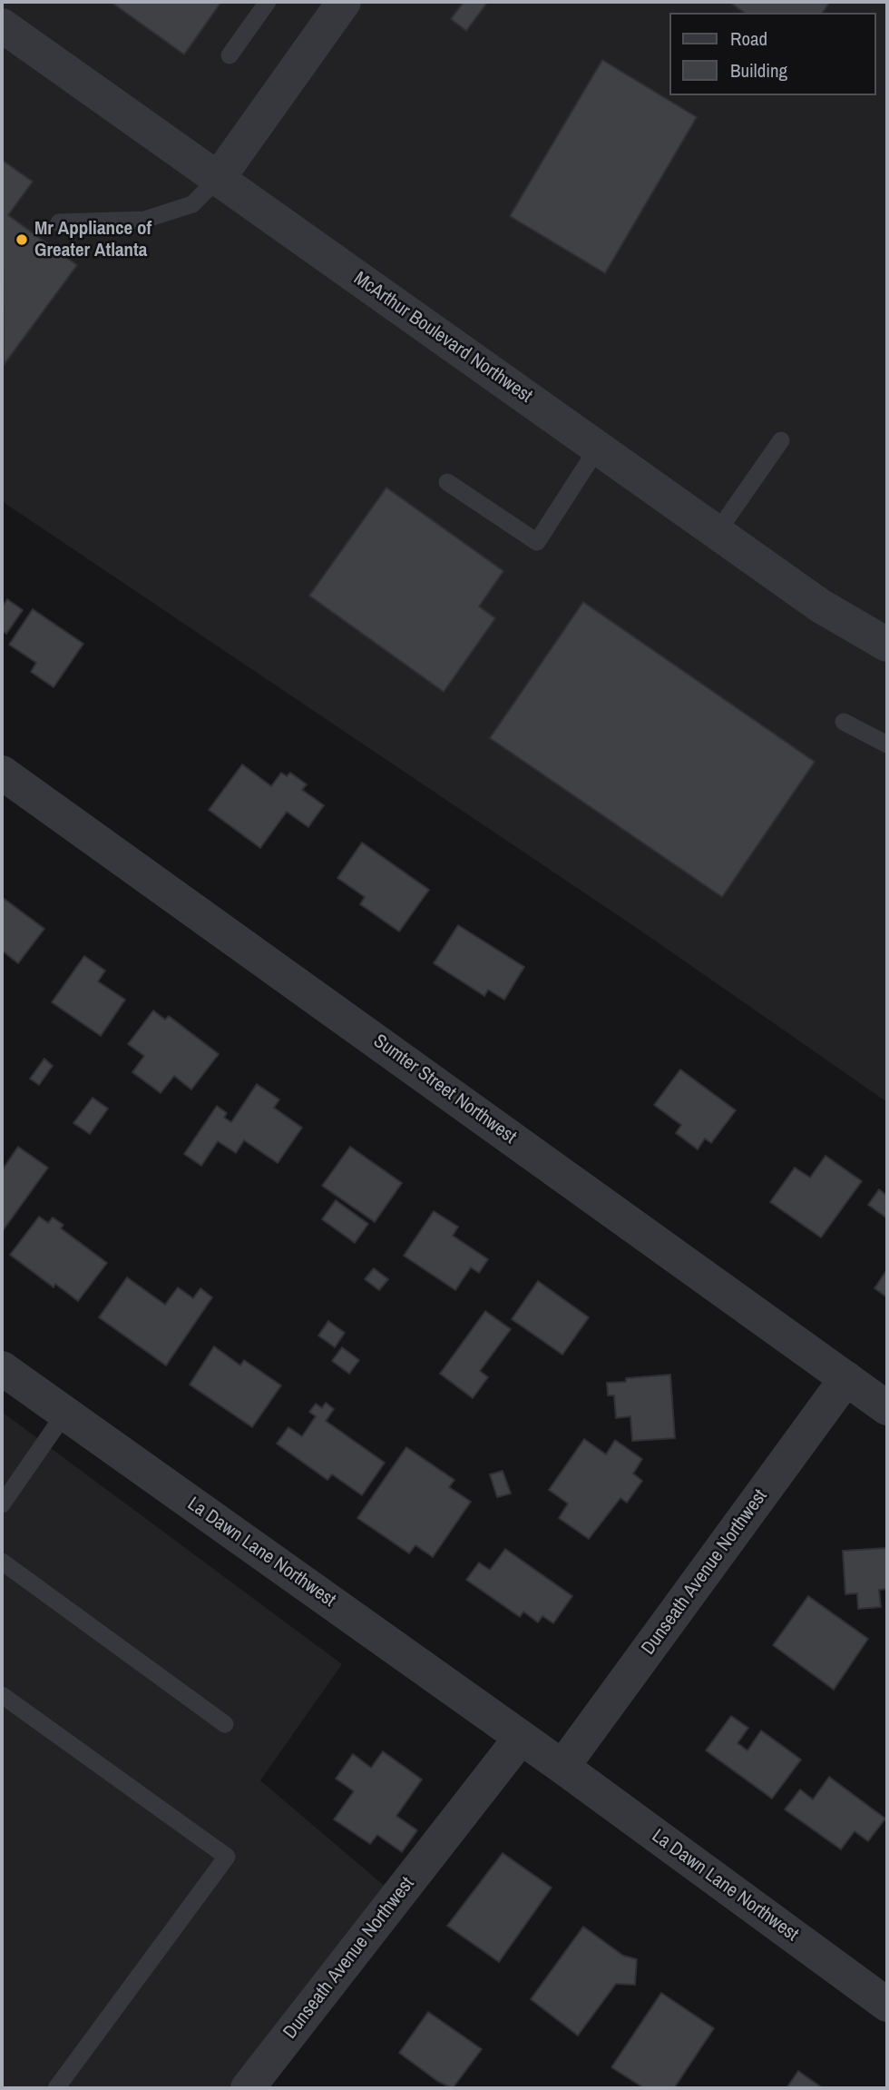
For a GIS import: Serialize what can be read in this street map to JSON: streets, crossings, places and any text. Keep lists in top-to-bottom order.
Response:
{
  "streets": {
    "street": [
      "McArthur Boulevard Northwest",
      "Sumter Street Northwest",
      "La Dawn Lane Northwest",
      "Dunseath Avenue Northwest"
    ]
  },
  "crossings": [
    ["Sumter Street Northwest", "Dunseath Avenue Northwest"],
    ["La Dawn Lane Northwest", "Dunseath Avenue Northwest"]
  ],
  "places": ["Mr Appliance of Greater Atlanta"],
  "legend": ["Road", "Building"]
}
